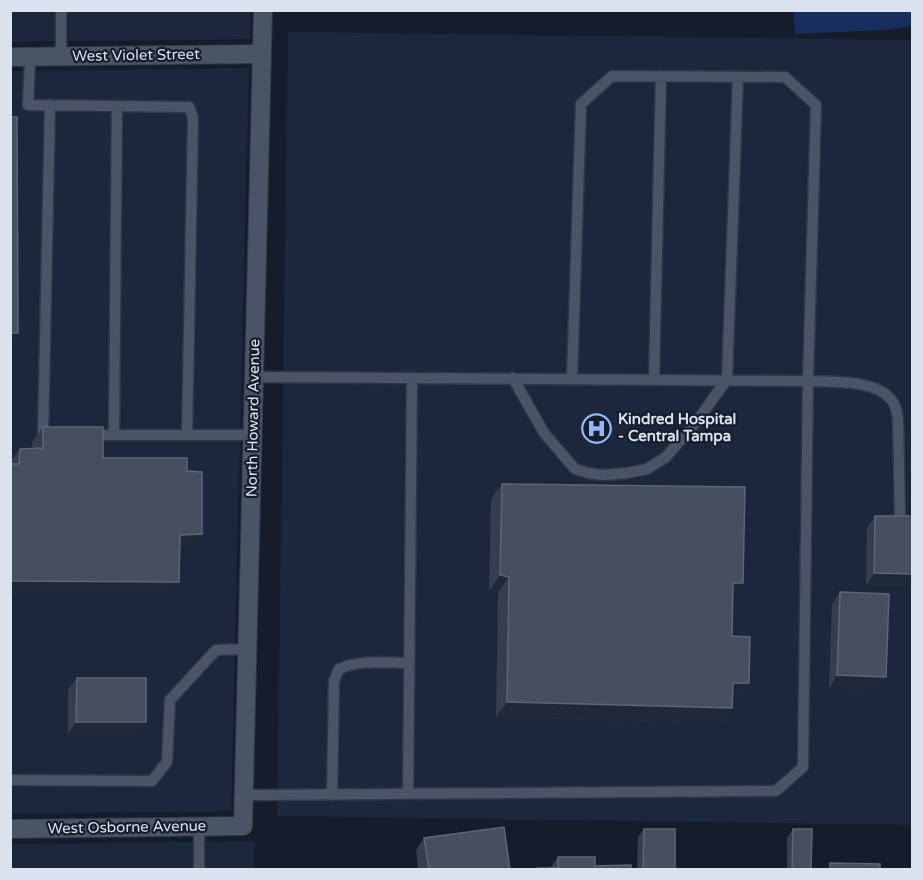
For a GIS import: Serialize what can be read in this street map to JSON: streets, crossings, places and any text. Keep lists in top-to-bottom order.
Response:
{
  "streets": {
    "street": ["West Violet Street", "North Howard Avenue", "West Osborne Avenue"]
  },
  "crossings": [
    ["West Violet Street", "North Howard Avenue"],
    ["North Howard Avenue", "West Osborne Avenue"]
  ],
  "places": {
    "hospital": ["Kindred Hospital - Central Tampa"]
  }
}
